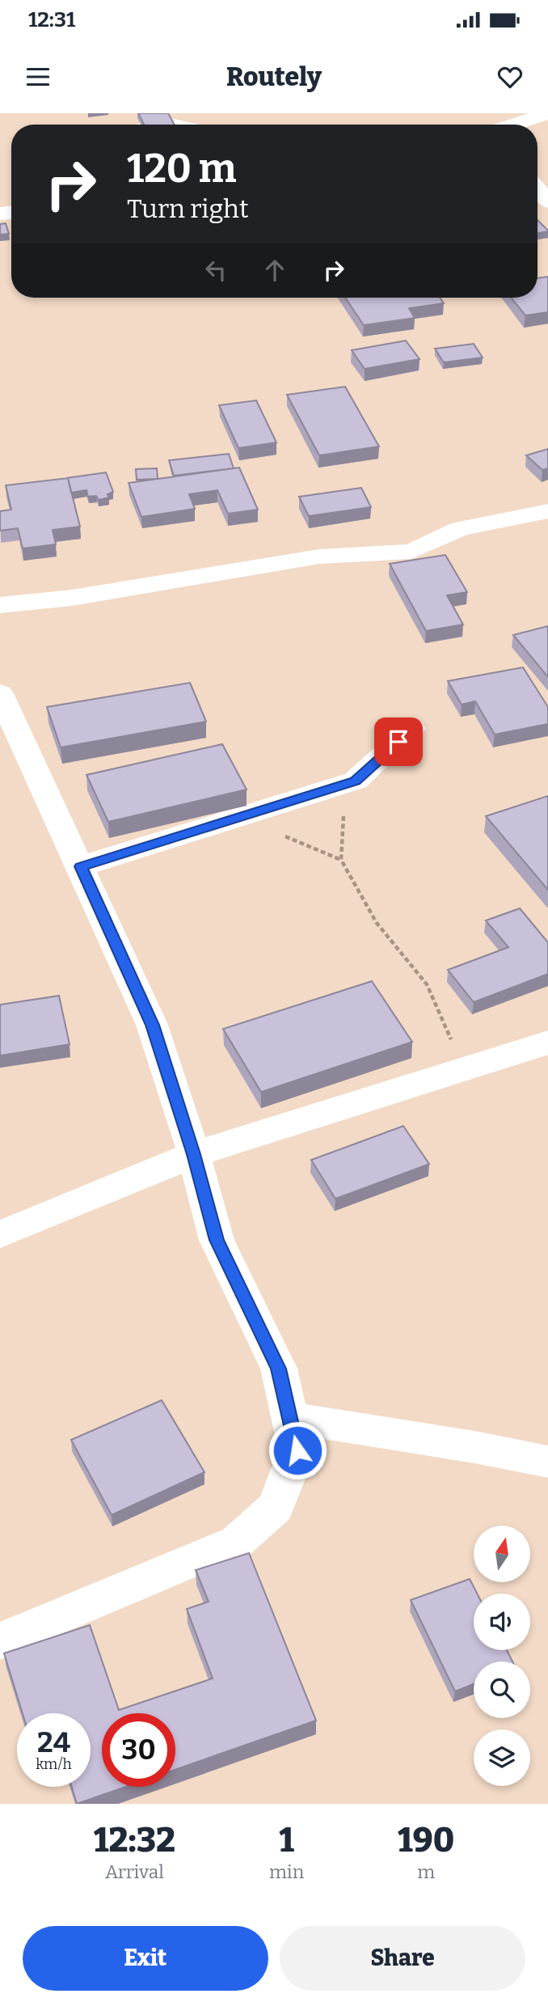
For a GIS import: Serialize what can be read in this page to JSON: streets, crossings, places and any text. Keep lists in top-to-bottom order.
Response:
{
  "north": "top",
  "page": {
    "status": "12:31",
    "header": "Routely",
    "turn": ["120 m", "Turn right"],
    "speed": "24 km/h",
    "limit": "30",
    "eta": [
      "12:32",
      "Arrival",
      "1",
      "min",
      "190",
      "m"
    ],
    "buttons": ["Exit", "Share"]
  }
}
